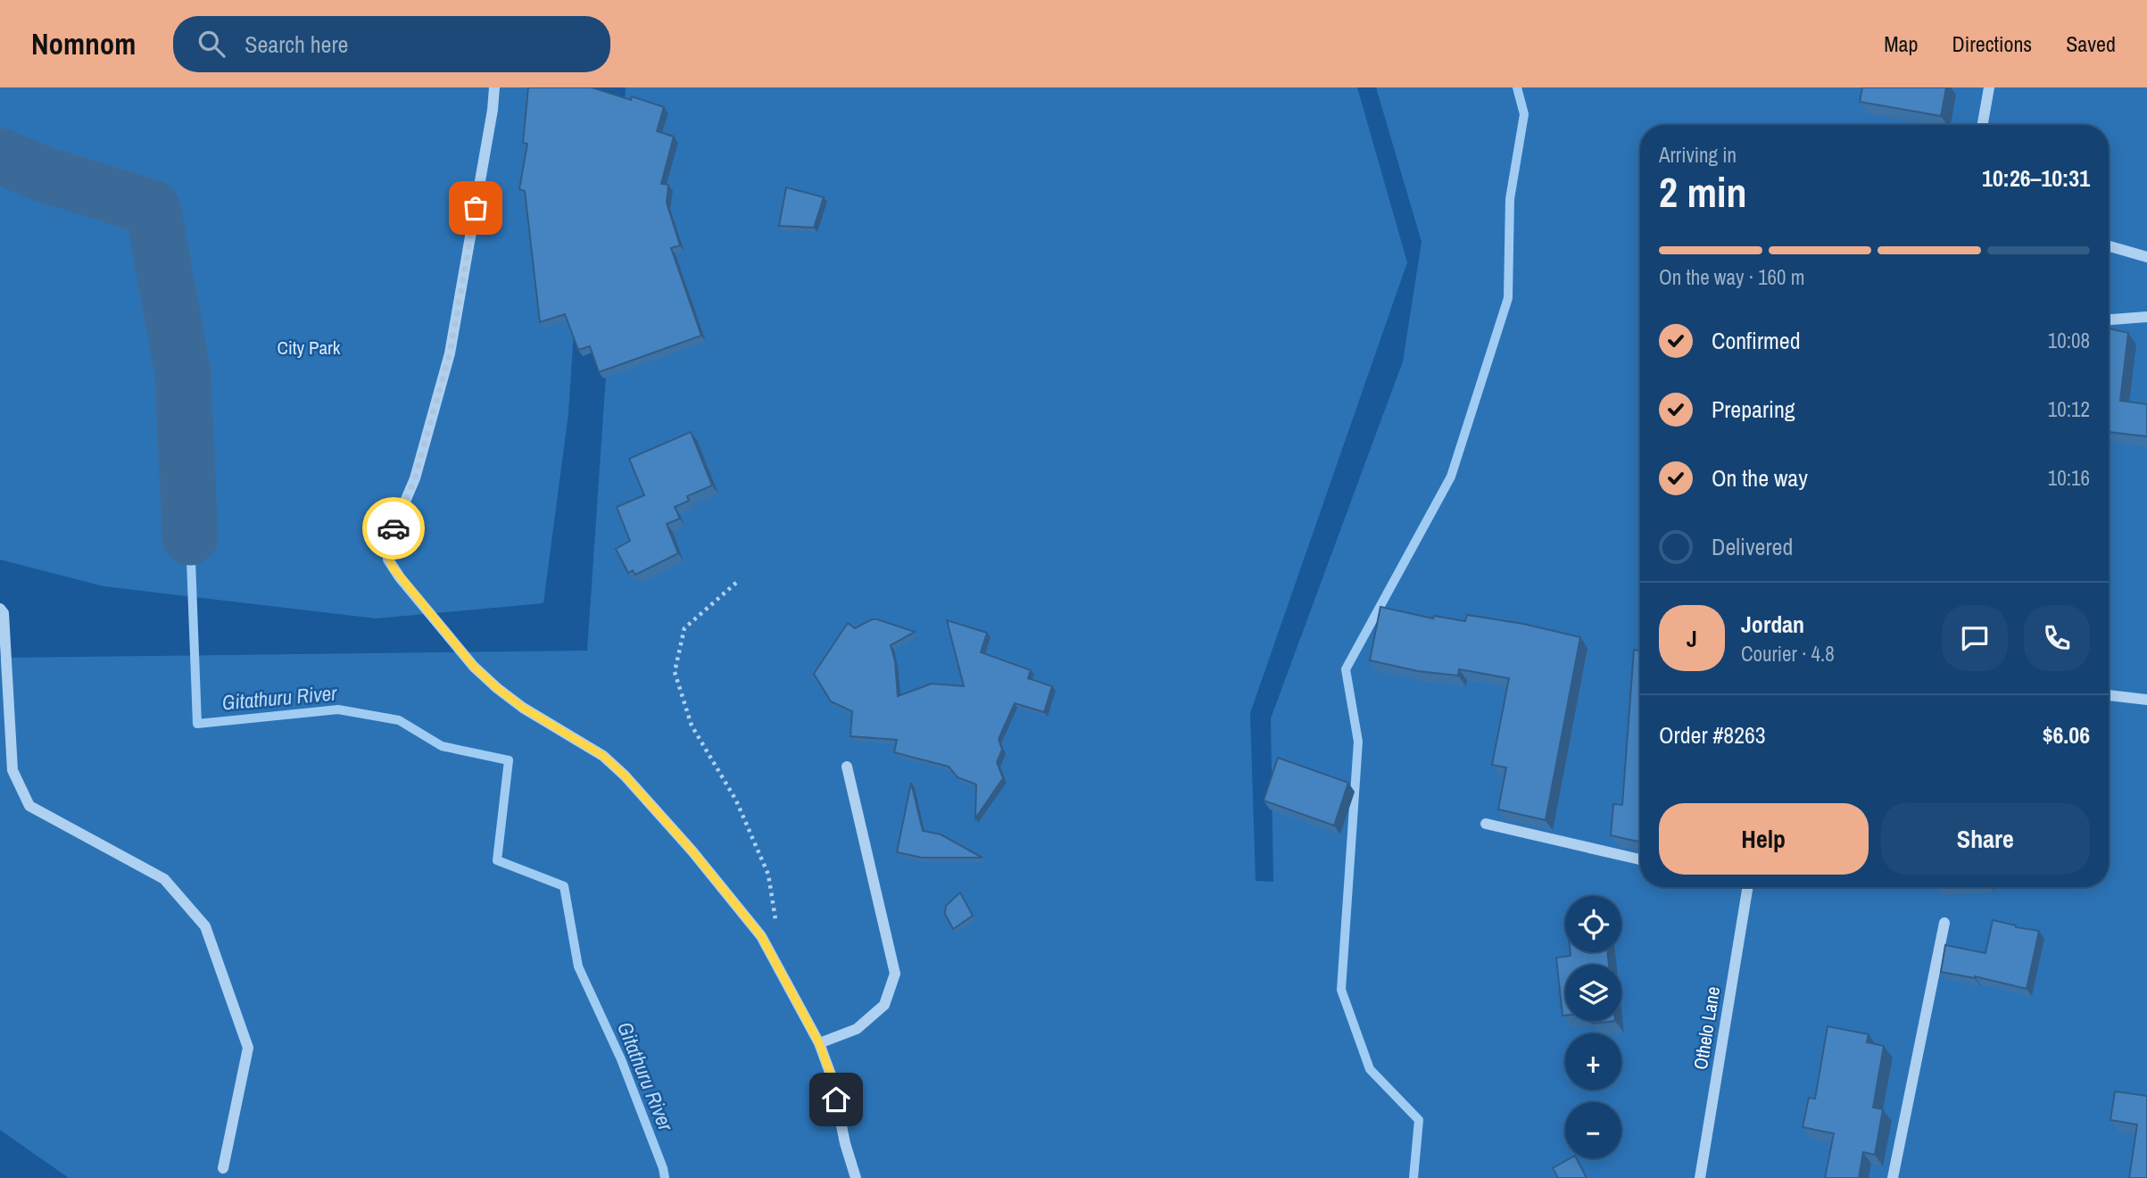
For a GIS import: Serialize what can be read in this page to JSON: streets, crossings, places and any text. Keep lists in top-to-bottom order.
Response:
{
  "streets": {
    "street": ["Othelo Lane"]
  },
  "water": ["Gitathuru River"],
  "parks": ["City Park"],
  "page": {
    "header": "Nomnom",
    "search": "Search here",
    "nav": ["Map", "Directions", "Saved"],
    "heading": ["2 min", "Arriving in", "10:26–10:31"],
    "panel": [
      "Jordan",
      "Courier · 4.8",
      "Order #8263",
      "$6.06"
    ],
    "bar": "On the way · 160 m",
    "list": [
      ["Confirmed", "10:08"],
      ["Preparing", "10:12"],
      ["On the way", "10:16"],
      "Delivered"
    ],
    "round": "J",
    "buttons": ["Help", "Share"],
    "map_buttons": ["+", "−"]
  }
}
